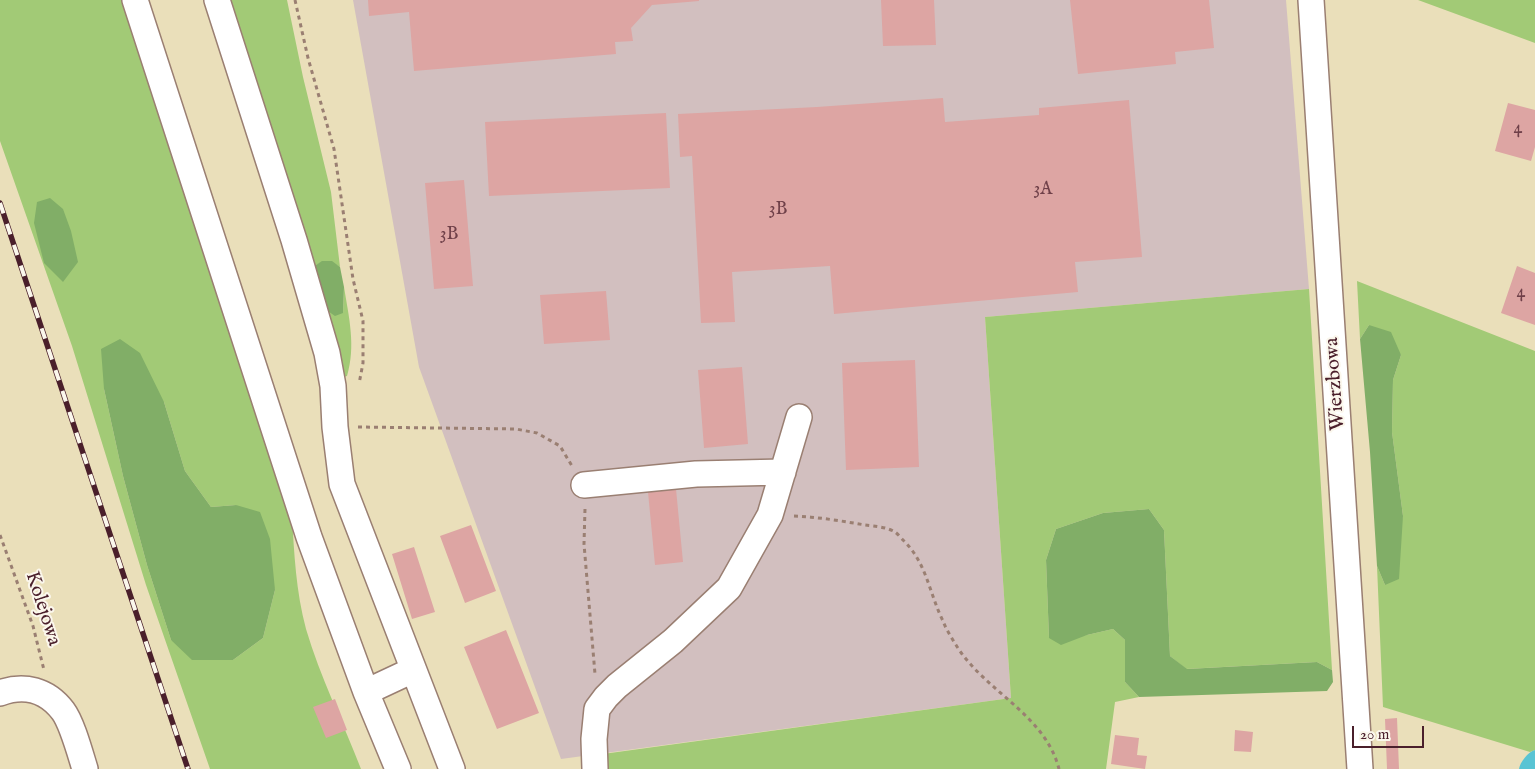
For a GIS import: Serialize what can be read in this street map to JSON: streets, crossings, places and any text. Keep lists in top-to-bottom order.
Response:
{
  "streets": {
    "street": ["Wierzbowa"],
    "path": ["Kolejowa"]
  },
  "house_numbers": [
    "4",
    "3A",
    "3B",
    "3B",
    "4"
  ],
  "scale_bar": "20 m"
}
